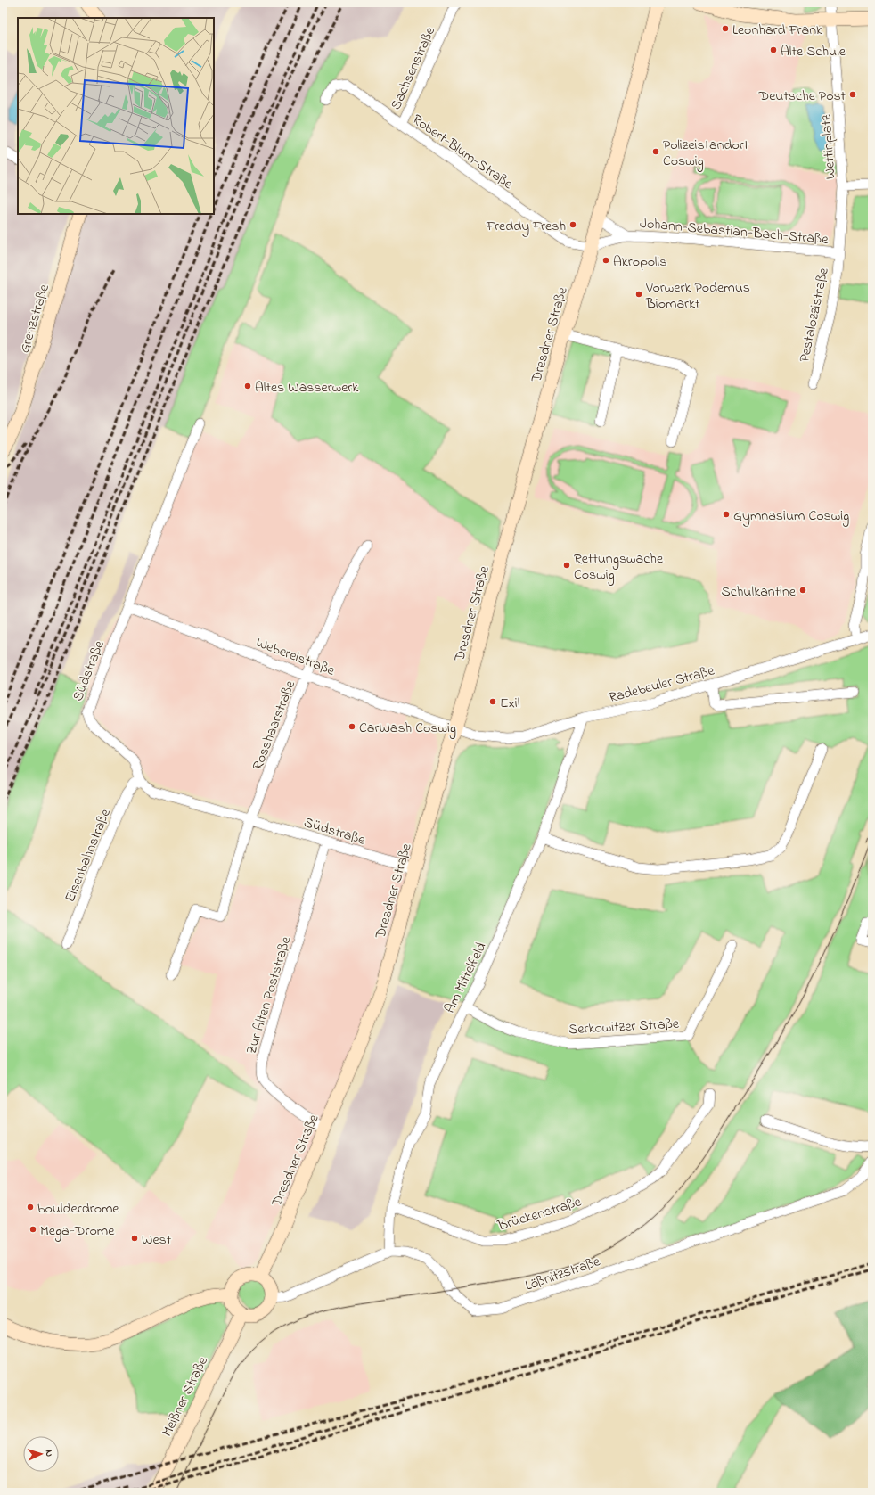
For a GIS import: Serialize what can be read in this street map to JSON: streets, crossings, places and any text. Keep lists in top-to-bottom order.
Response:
{
  "streets": {
    "main road": ["Grenzstraße", "Dresdner Straße", "Meißner Straße"],
    "street": [
      "Sachsenstraße",
      "Wettinplatz",
      "Robert-Blum-Straße",
      "Johann-Sebastian-Bach-Straße",
      "Pestalozzistraße",
      "Webereistraße",
      "Südstraße",
      "Radebeuler Straße",
      "Rosshaarstraße",
      "Eisenbahnstraße",
      "Am Mittelfeld",
      "Zur Alten Poststraße",
      "Serkowitzer Straße",
      "Brückenstraße",
      "Lößnitzstraße"
    ]
  },
  "crossings": [
    ["Sachsenstraße", "Robert-Blum-Straße"],
    ["Wettinplatz", "Pestalozzistraße"],
    ["Robert-Blum-Straße", "Johann-Sebastian-Bach-Straße"],
    ["Robert-Blum-Straße", "Dresdner Straße"],
    ["Johann-Sebastian-Bach-Straße", "Pestalozzistraße"],
    ["Johann-Sebastian-Bach-Straße", "Dresdner Straße"],
    ["Dresdner Straße", "Webereistraße"],
    ["Dresdner Straße", "Südstraße"],
    ["Dresdner Straße", "Radebeuler Straße"],
    ["Dresdner Straße", "Zur Alten Poststraße"],
    ["Dresdner Straße", "Lößnitzstraße"],
    ["Dresdner Straße", "Meißner Straße"],
    ["Webereistraße", "Südstraße"],
    ["Webereistraße", "Radebeuler Straße"],
    ["Webereistraße", "Rosshaarstraße"],
    ["Südstraße", "Rosshaarstraße"],
    ["Südstraße", "Eisenbahnstraße"],
    ["Südstraße", "Zur Alten Poststraße"],
    ["Radebeuler Straße", "Am Mittelfeld"],
    ["Am Mittelfeld", "Serkowitzer Straße"],
    ["Am Mittelfeld", "Brückenstraße"],
    ["Am Mittelfeld", "Lößnitzstraße"],
    ["Lößnitzstraße", "Meißner Straße"]
  ],
  "places": [
    "Leonhard Frank",
    "Alte Schule",
    "Deutsche Post",
    "Polizeistandort Coswig",
    "Freddy Fresh",
    "Akropolis",
    "Vorwerk Podemus Biomarkt",
    "Altes Wasserwerk",
    "Gymnasium Coswig",
    "Rettungswache Coswig",
    "Schulkantine",
    "Exil",
    "CarWash Coswig",
    "boulderdrome",
    "Mega-Drome",
    "West"
  ],
  "north": "right"
}
